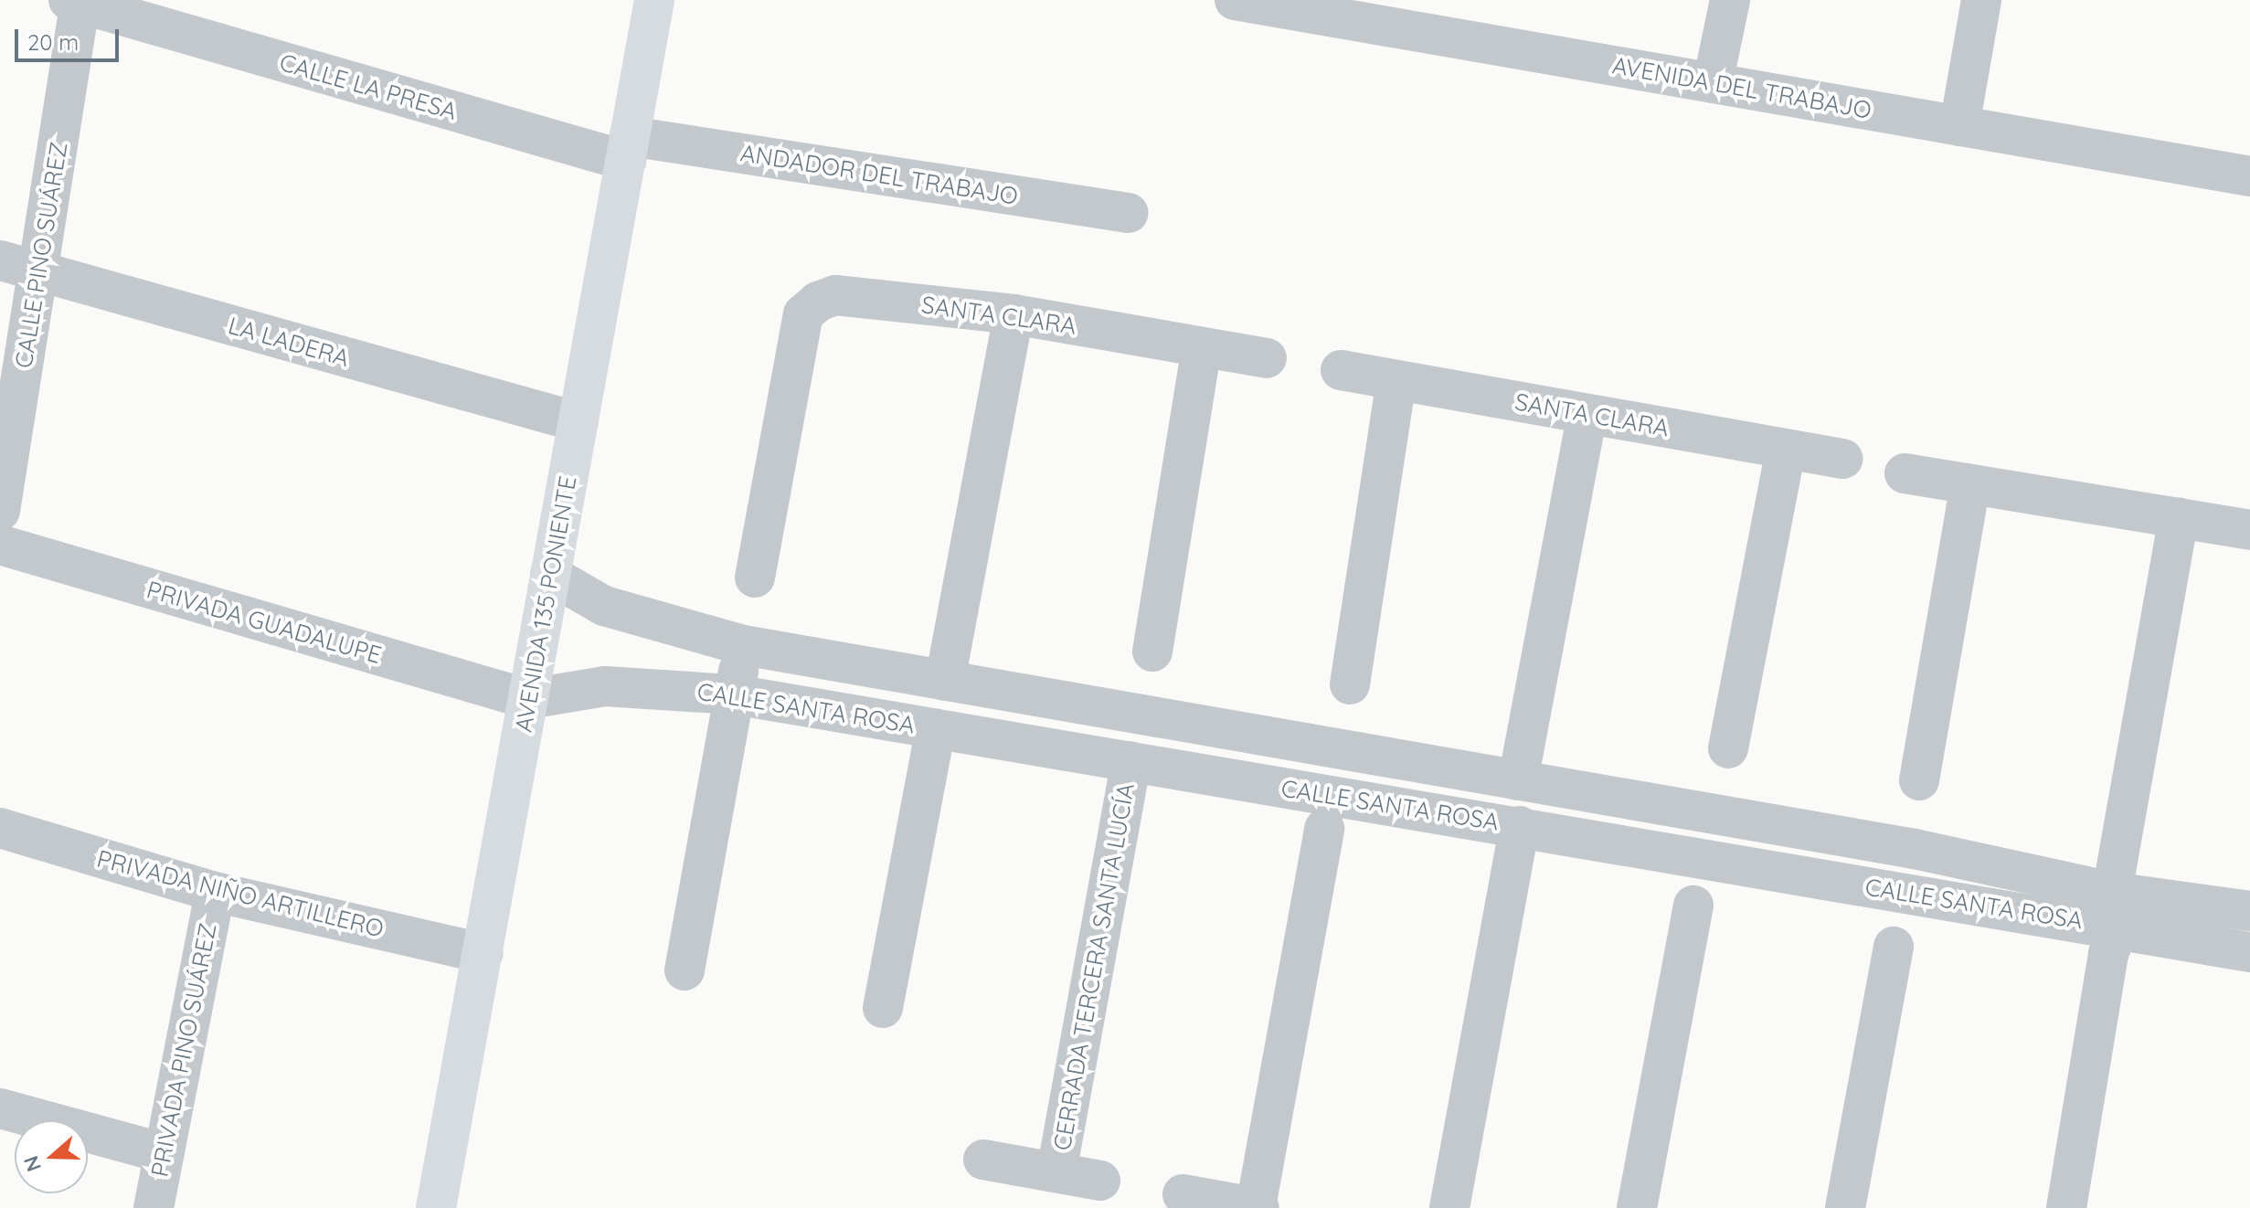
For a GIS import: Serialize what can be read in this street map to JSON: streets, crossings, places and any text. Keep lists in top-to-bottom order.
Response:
{
  "streets": {
    "main road": ["AVENIDA 135 PONIENTE"],
    "street": [
      "CALLE LA PRESA",
      "AVENIDA DEL TRABAJO",
      "ANDADOR DEL TRABAJO",
      "CALLE PINO SUÁREZ",
      "SANTA CLARA",
      "LA LADERA",
      "PRIVADA GUADALUPE",
      "CALLE SANTA ROSA",
      "PRIVADA NIÑO ARTILLERO",
      "CERRADA TERCERA SANTA LUCÍA",
      "PRIVADA PINO SUÁREZ"
    ]
  },
  "crossings": [
    ["CALLE LA PRESA", "ANDADOR DEL TRABAJO"],
    ["CALLE LA PRESA", "CALLE PINO SUÁREZ"],
    ["CALLE LA PRESA", "AVENIDA 135 PONIENTE"],
    ["ANDADOR DEL TRABAJO", "AVENIDA 135 PONIENTE"],
    ["CALLE PINO SUÁREZ", "LA LADERA"],
    ["LA LADERA", "AVENIDA 135 PONIENTE"],
    ["AVENIDA 135 PONIENTE", "PRIVADA GUADALUPE"],
    ["AVENIDA 135 PONIENTE", "CALLE SANTA ROSA"],
    ["AVENIDA 135 PONIENTE", "PRIVADA NIÑO ARTILLERO"],
    ["PRIVADA GUADALUPE", "CALLE SANTA ROSA"],
    ["CALLE SANTA ROSA", "CERRADA TERCERA SANTA LUCÍA"],
    ["PRIVADA NIÑO ARTILLERO", "PRIVADA PINO SUÁREZ"]
  ],
  "scale_bar": "20 m",
  "north": "left"
}
